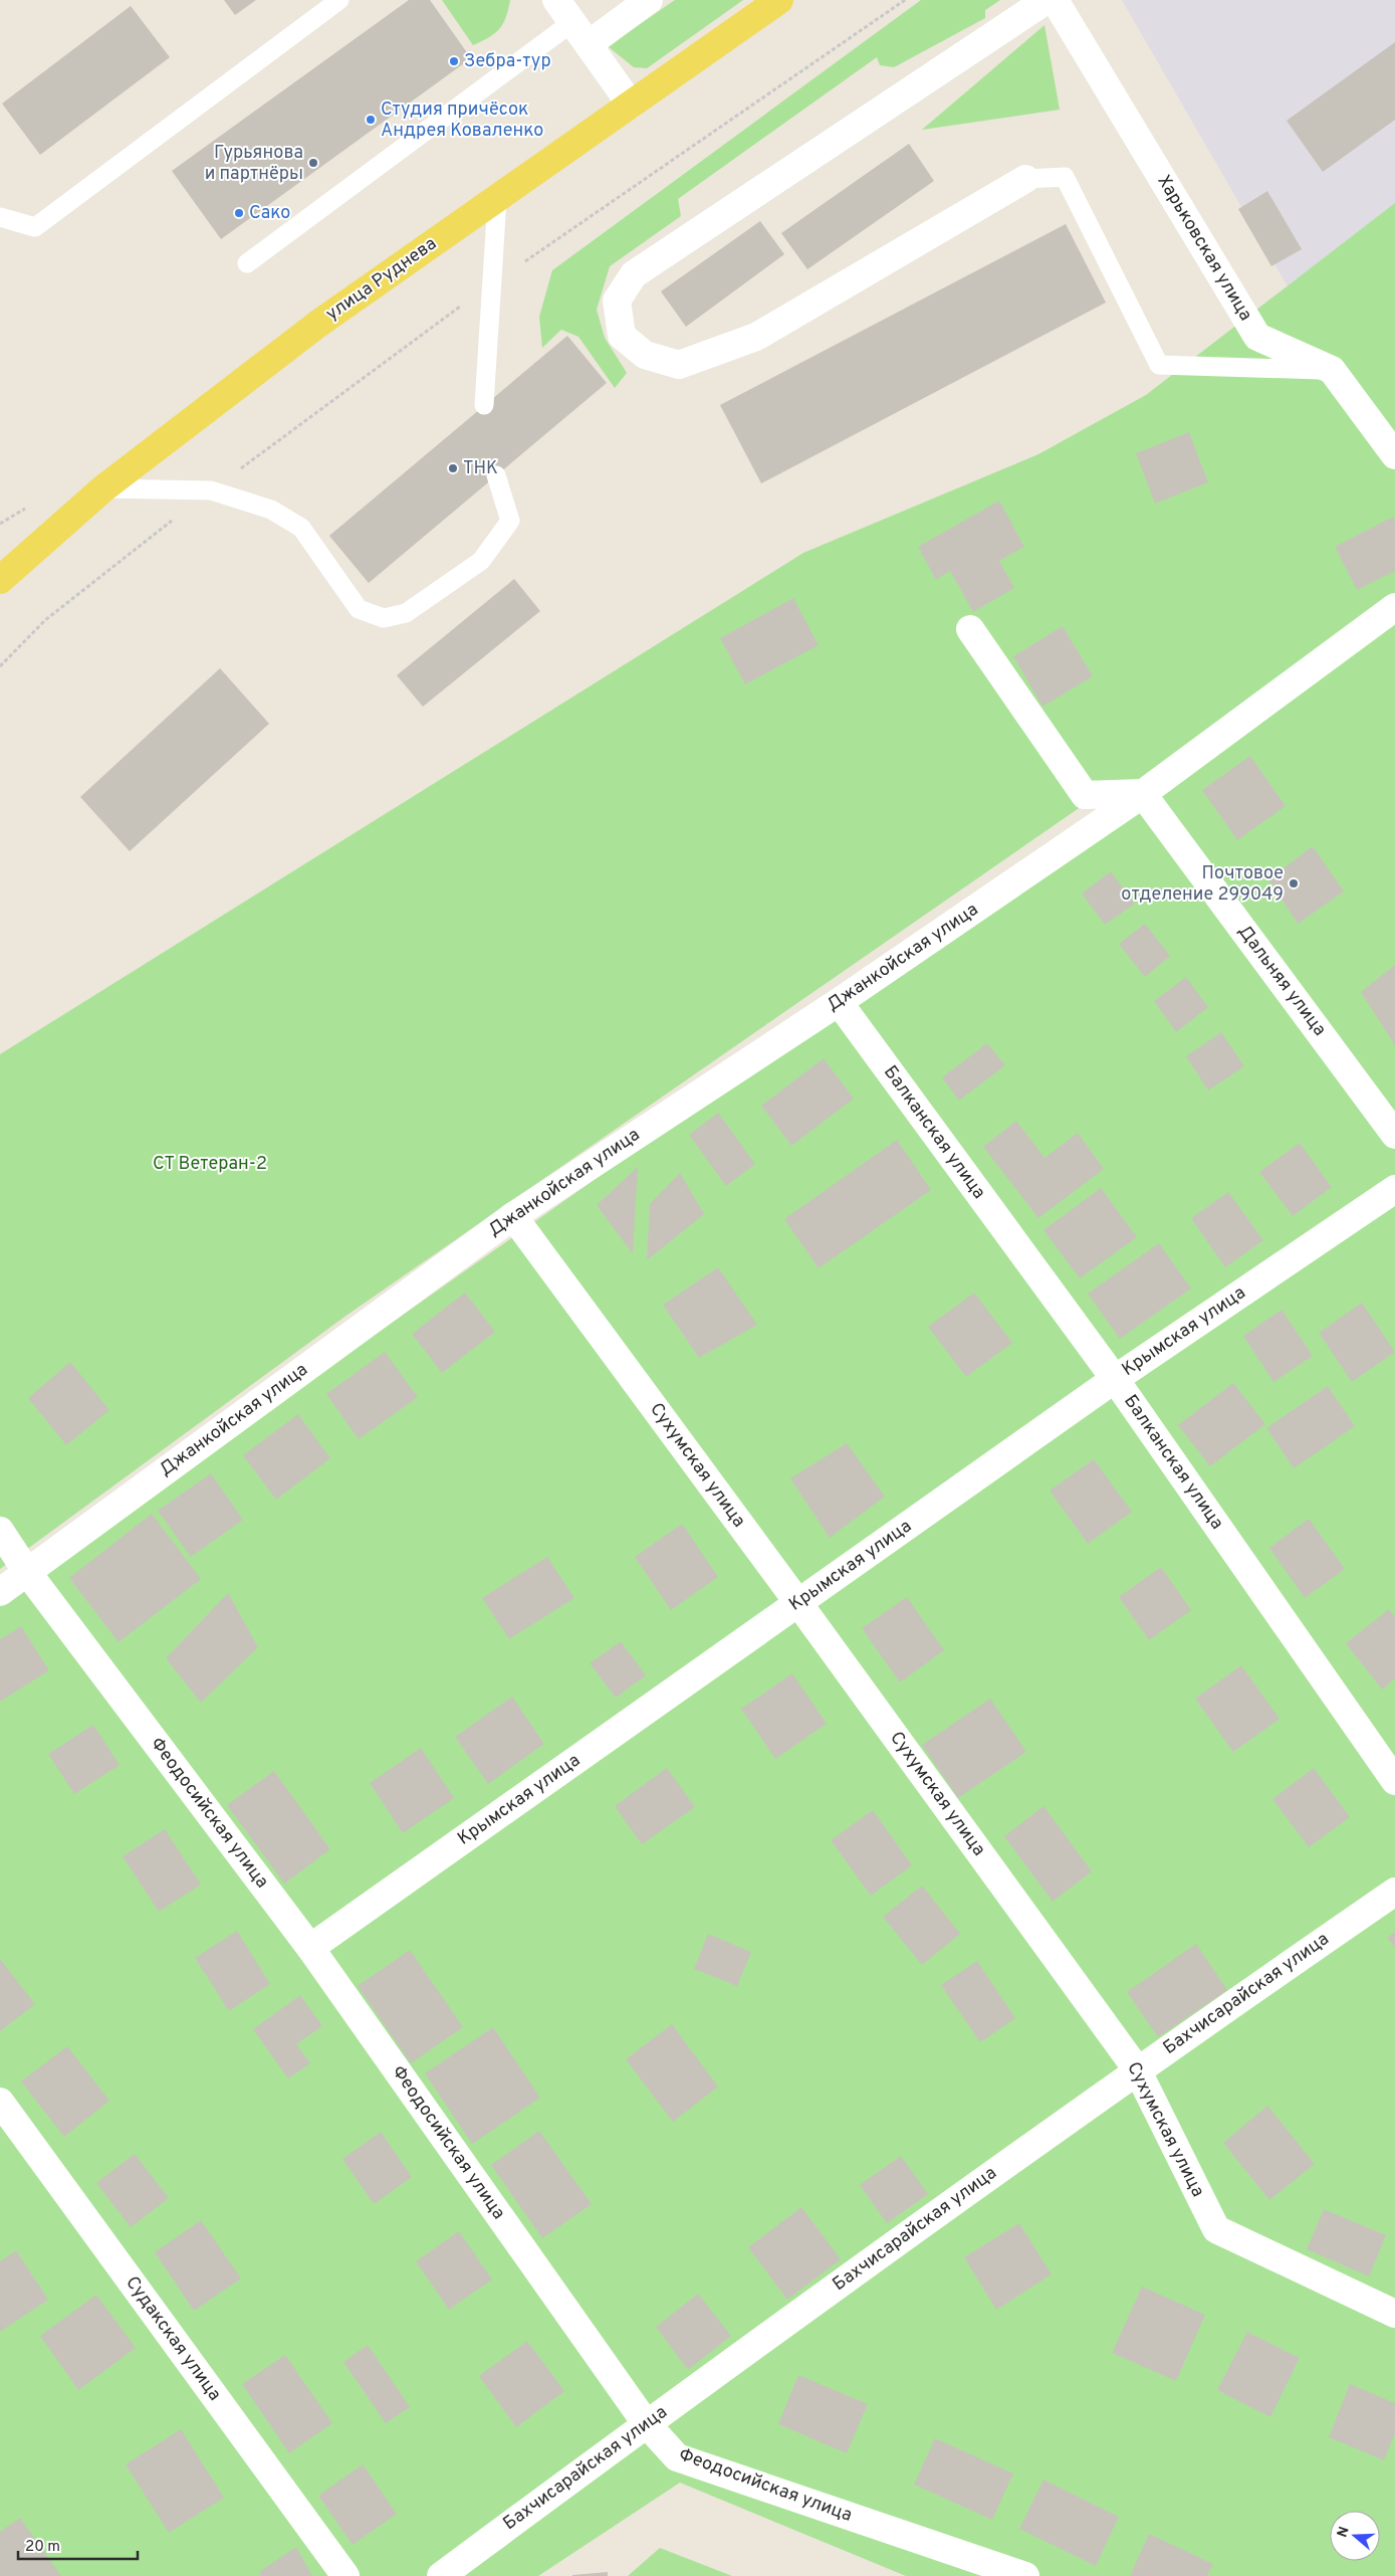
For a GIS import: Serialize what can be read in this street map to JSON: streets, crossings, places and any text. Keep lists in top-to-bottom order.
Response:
{
  "streets": {
    "main road": ["улица Руднева"],
    "street": [
      "Харьковская улица",
      "Джанкойская улица",
      "Дальняя улица",
      "Балканская улица",
      "Крымская улица",
      "Сухумская улица",
      "Феодосийская улица",
      "Бахчисарайская улица",
      "Судакская улица"
    ]
  },
  "crossings": [
    ["Джанкойская улица", "Дальняя улица"],
    ["Джанкойская улица", "Балканская улица"],
    ["Джанкойская улица", "Сухумская улица"],
    ["Джанкойская улица", "Феодосийская улица"],
    ["Балканская улица", "Крымская улица"],
    ["Крымская улица", "Сухумская улица"],
    ["Крымская улица", "Феодосийская улица"],
    ["Сухумская улица", "Бахчисарайская улица"],
    ["Феодосийская улица", "Бахчисарайская улица"]
  ],
  "parks": ["СТ Ветеран-2"],
  "places": [
    "Зебра-тур",
    "Студия причёсок Андрея Коваленко",
    "Гурьянова и партнёры",
    "Сако",
    "ТНК",
    "Почтовое отделение 299049"
  ],
  "scale_bar": "20 m",
  "north": "left"
}
